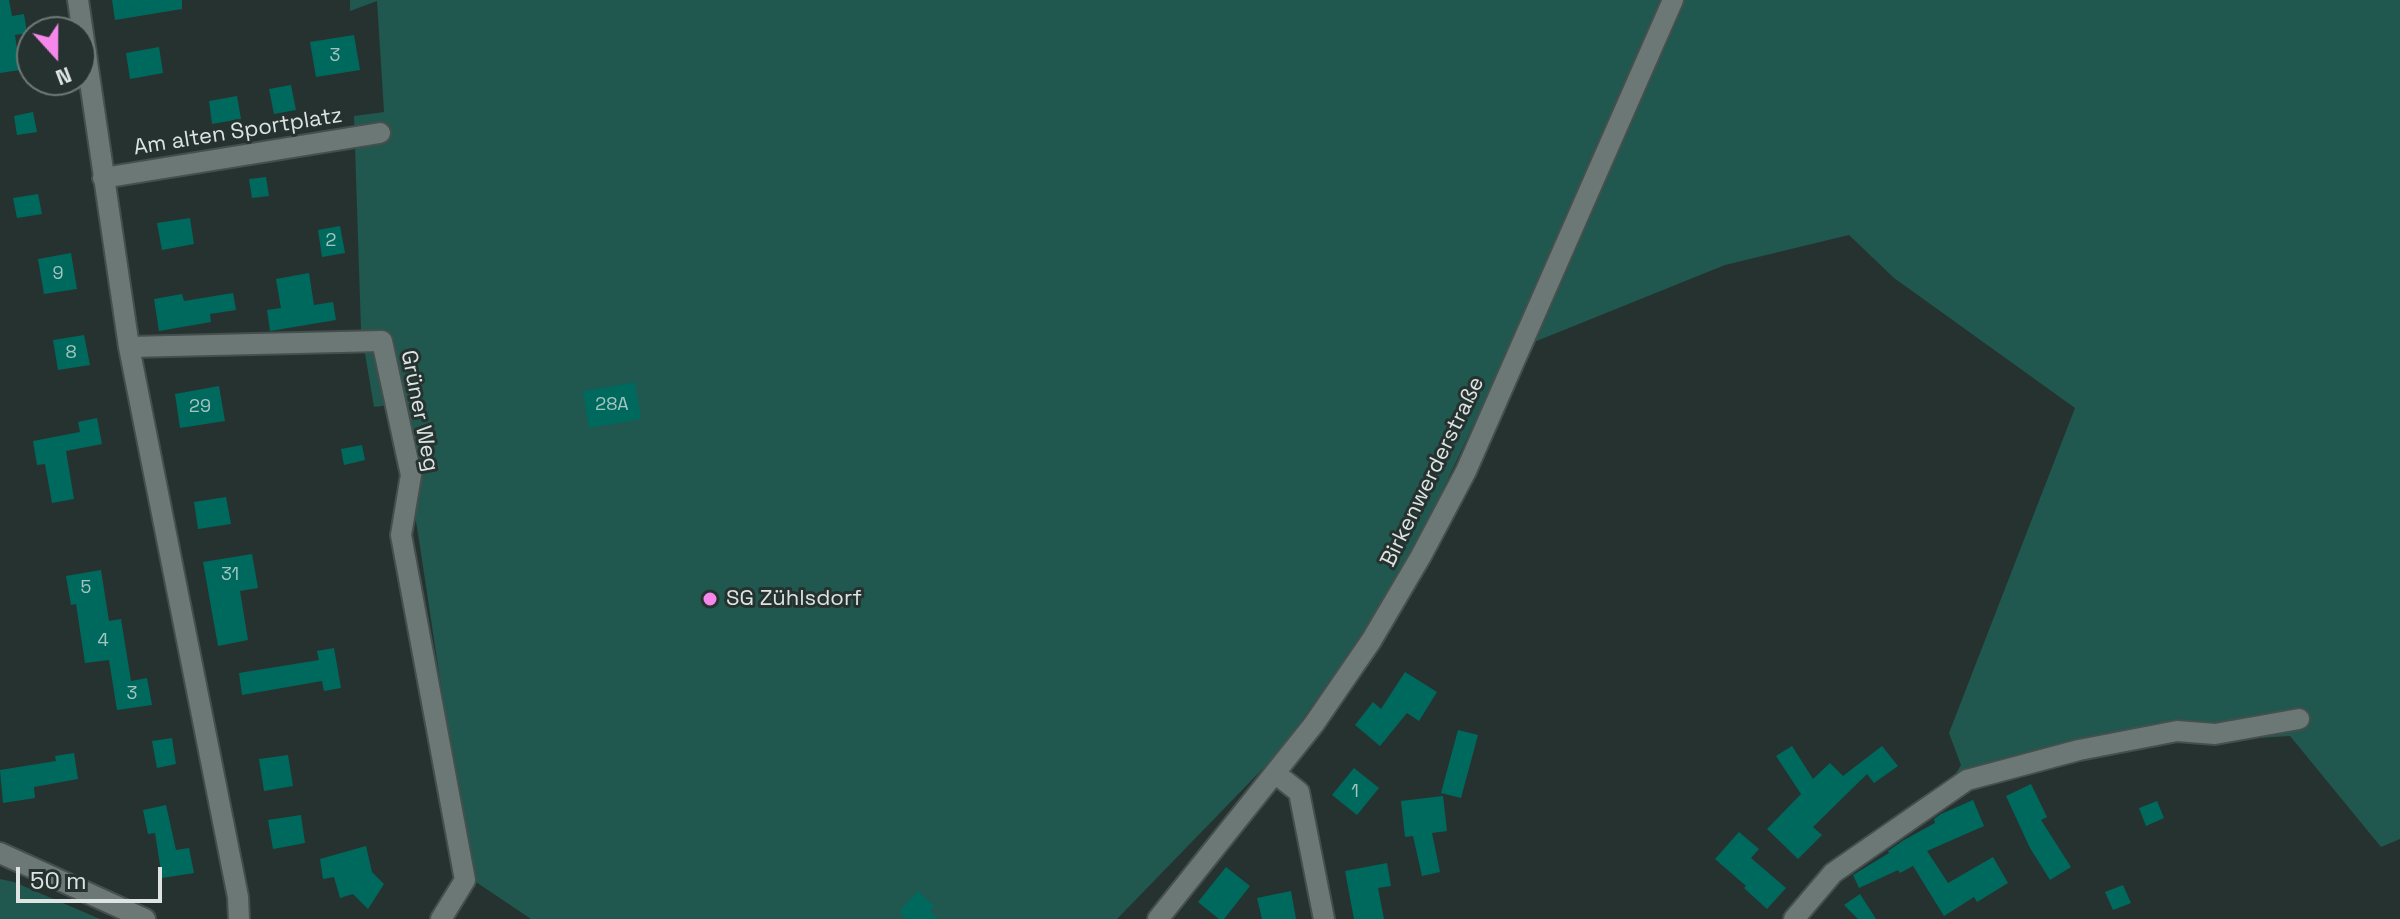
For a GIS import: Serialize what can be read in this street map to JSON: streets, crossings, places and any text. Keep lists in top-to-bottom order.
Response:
{
  "streets": {
    "street": ["Am alten Sportplatz", "Grüner Weg", "Birkenwerderstraße"]
  },
  "places": ["SG Zühlsdorf"],
  "house_numbers": [
    "3",
    "2",
    "9",
    "8",
    "28A",
    "29",
    "31",
    "5",
    "4",
    "3",
    "1"
  ],
  "scale_bar": "50 m",
  "north": "bottom"
}
